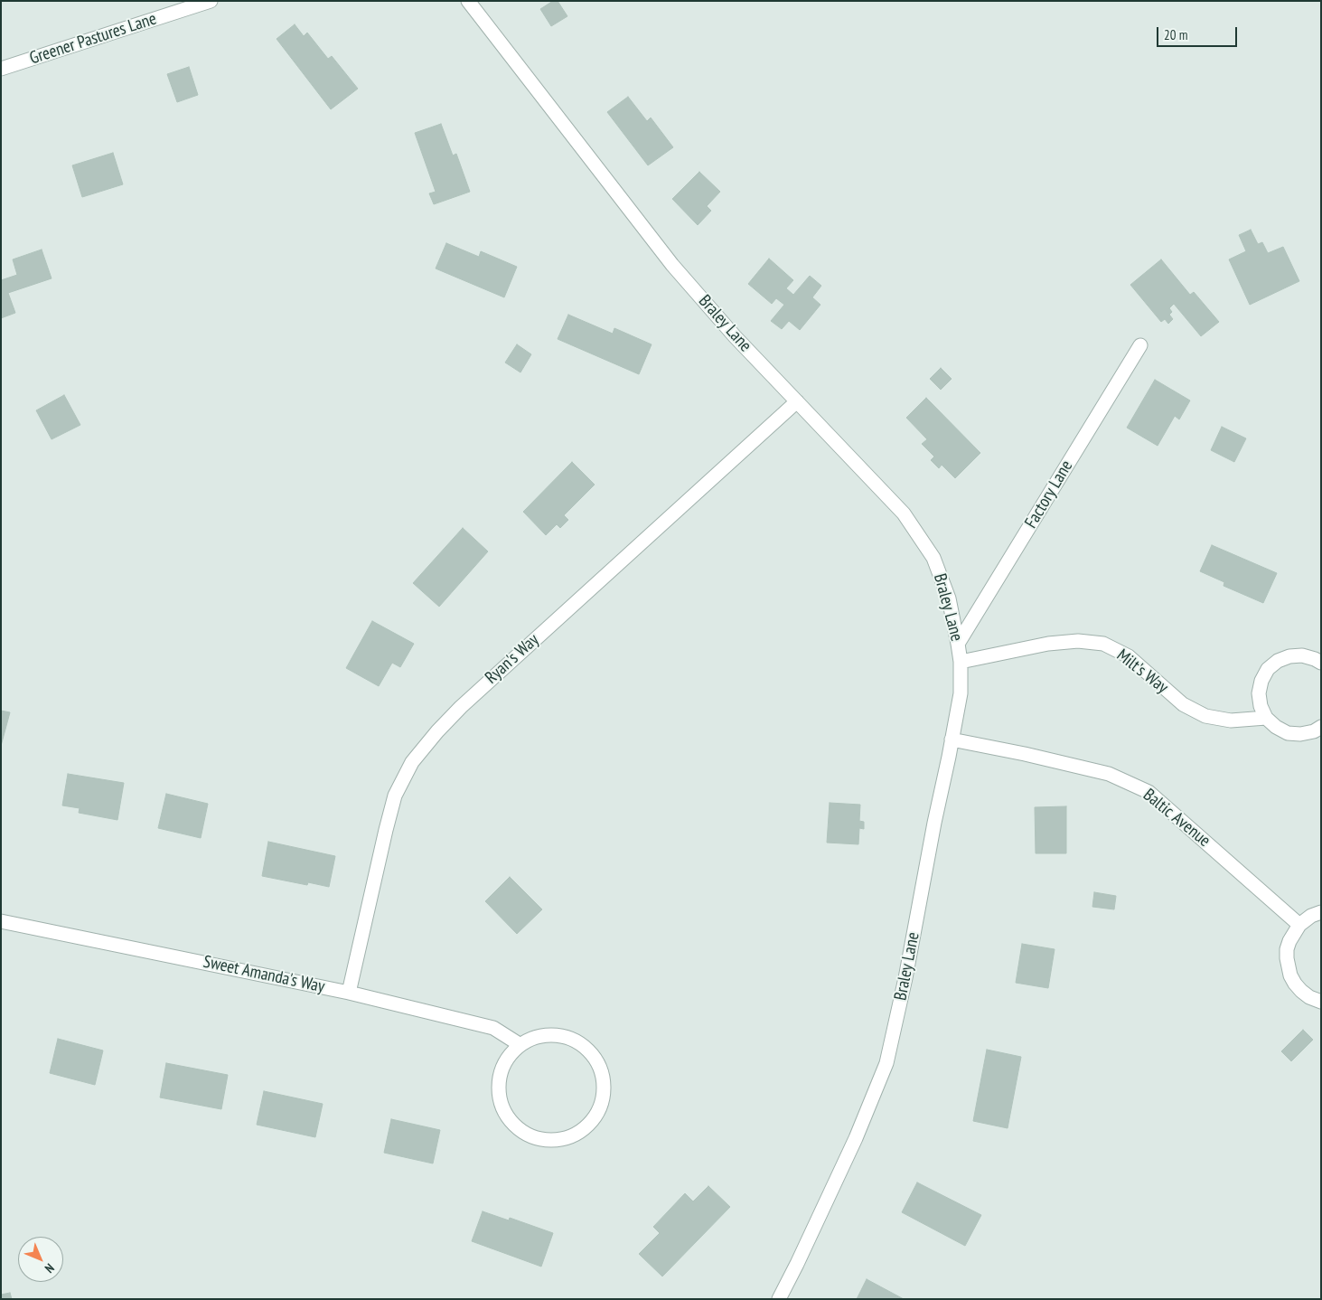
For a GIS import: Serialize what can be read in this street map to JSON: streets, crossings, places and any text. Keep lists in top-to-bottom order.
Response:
{
  "streets": {
    "street": [
      "Greener Pastures Lane",
      "Braley Lane",
      "Factory Lane",
      "Ryan's Way",
      "Milt's Way",
      "Baltic Avenue",
      "Sweet Amanda's Way"
    ]
  },
  "crossings": [
    ["Braley Lane", "Factory Lane"],
    ["Braley Lane", "Ryan's Way"],
    ["Braley Lane", "Milt's Way"],
    ["Braley Lane", "Baltic Avenue"],
    ["Ryan's Way", "Sweet Amanda's Way"]
  ],
  "scale_bar": "20 m",
  "north": "bottom right"
}
